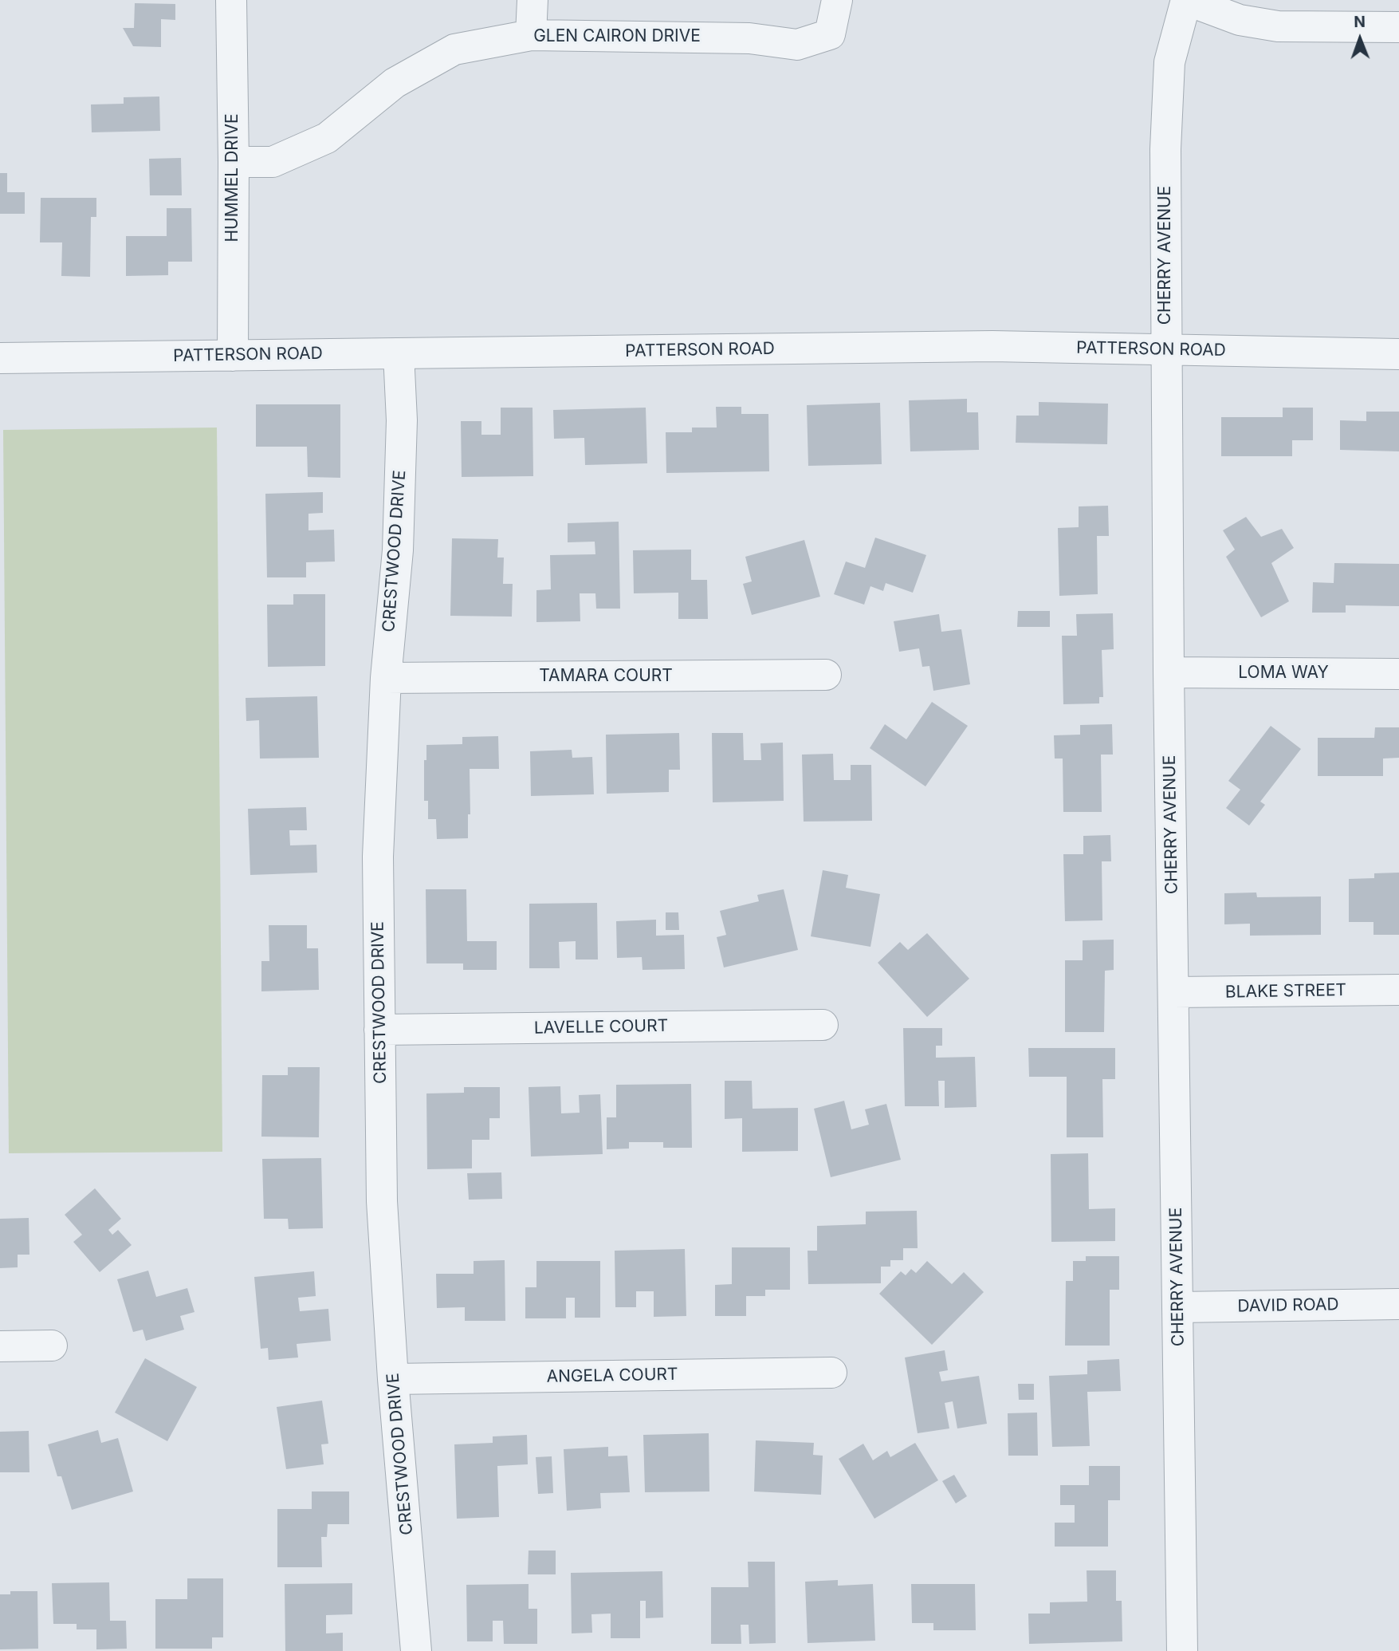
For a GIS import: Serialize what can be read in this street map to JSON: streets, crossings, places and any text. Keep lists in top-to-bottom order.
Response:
{
  "streets": {
    "street": [
      "GLEN CAIRON DRIVE",
      "HUMMEL DRIVE",
      "CHERRY AVENUE",
      "PATTERSON ROAD",
      "CRESTWOOD DRIVE",
      "LOMA WAY",
      "TAMARA COURT",
      "BLAKE STREET",
      "LAVELLE COURT",
      "DAVID ROAD",
      "ANGELA COURT"
    ]
  },
  "crossings": [
    ["GLEN CAIRON DRIVE", "HUMMEL DRIVE"],
    ["HUMMEL DRIVE", "PATTERSON ROAD"],
    ["CHERRY AVENUE", "PATTERSON ROAD"],
    ["CHERRY AVENUE", "LOMA WAY"],
    ["CHERRY AVENUE", "BLAKE STREET"],
    ["CHERRY AVENUE", "DAVID ROAD"],
    ["PATTERSON ROAD", "CRESTWOOD DRIVE"],
    ["CRESTWOOD DRIVE", "TAMARA COURT"],
    ["CRESTWOOD DRIVE", "LAVELLE COURT"],
    ["CRESTWOOD DRIVE", "ANGELA COURT"]
  ],
  "north": "top"
}
